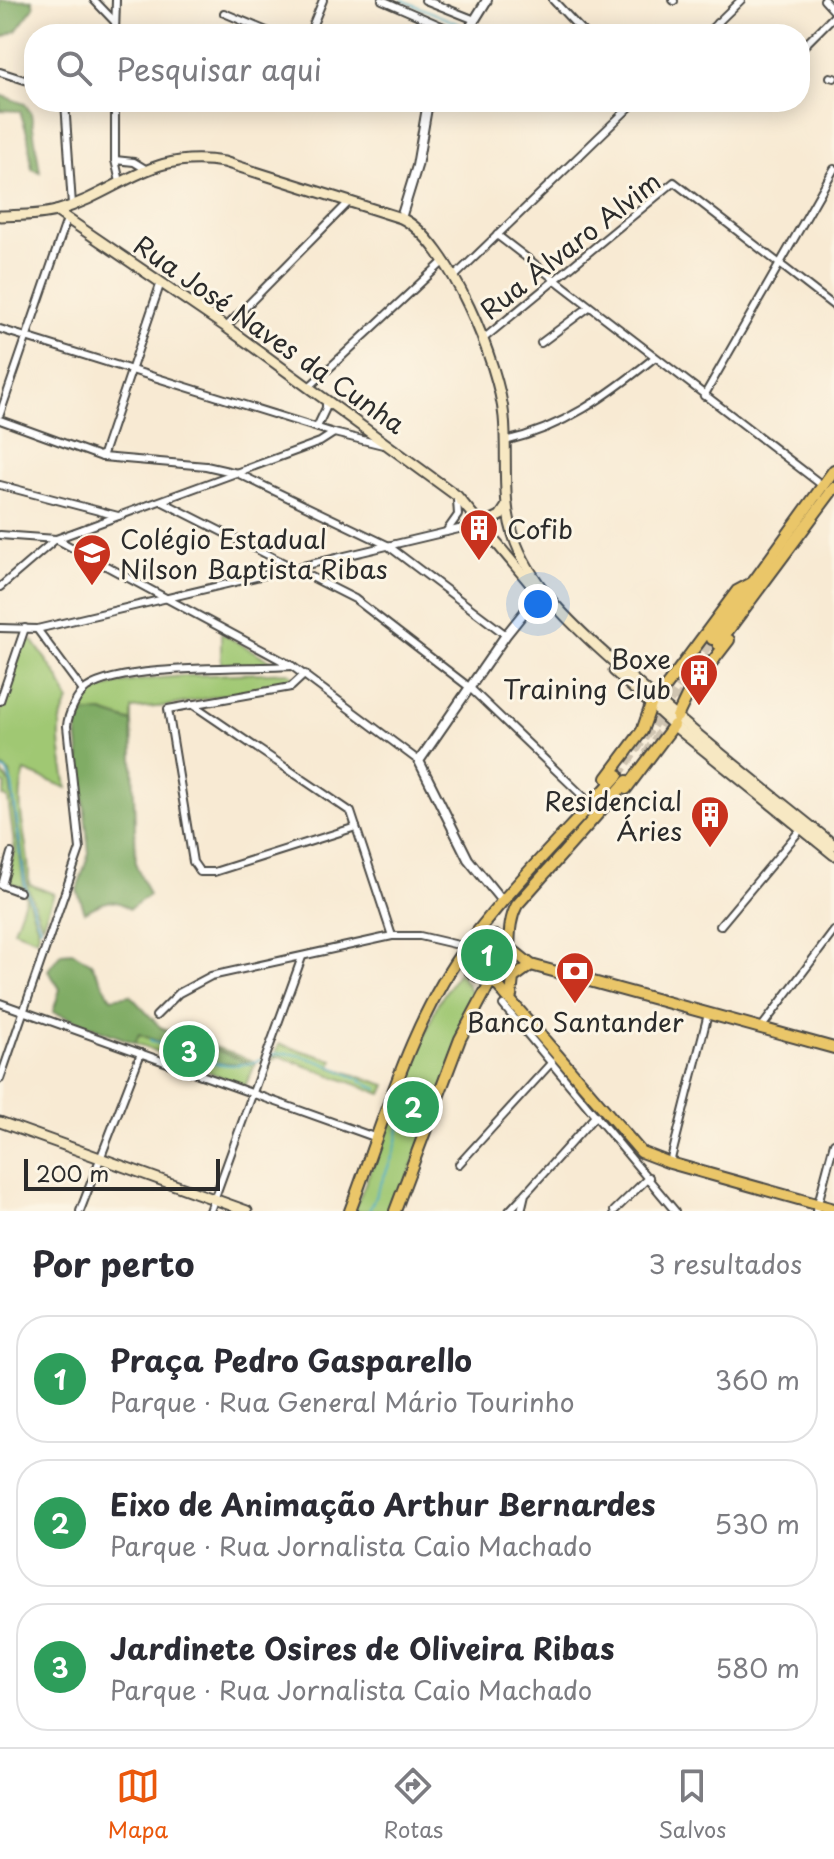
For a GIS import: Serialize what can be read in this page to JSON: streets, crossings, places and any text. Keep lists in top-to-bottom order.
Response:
{
  "streets": {
    "main road": ["Rua José Naves da Cunha"],
    "street": ["Rua Álvaro Alvim"]
  },
  "places": {
    "building": ["Cofib", "Boxe Training Club", "Residencial Áries"],
    "school or university": ["Colégio Estadual Nilson Baptista Ribas"],
    "bank": ["Banco Santander"]
  },
  "scale_bar": "200 m",
  "page": {
    "search": "Pesquisar aqui",
    "pins": ["1", "3", "2"],
    "scale": "200 m",
    "heading": ["Por perto", "3 resultados"],
    "list": [
      {
        "mark": "1",
        "name": "Praça Pedro Gasparello",
        "note": "Parque · Rua General Mário Tourinho",
        "value": "360 m"
      },
      {
        "mark": "2",
        "name": "Eixo de Animação Arthur Bernardes",
        "note": "Parque · Rua Jornalista Caio Machado",
        "value": "530 m"
      },
      {
        "mark": "3",
        "name": "Jardinete Osires de Oliveira Ribas",
        "note": "Parque · Rua Jornalista Caio Machado",
        "value": "580 m"
      }
    ],
    "nav": ["Mapa", "Rotas", "Salvos"]
  }
}
